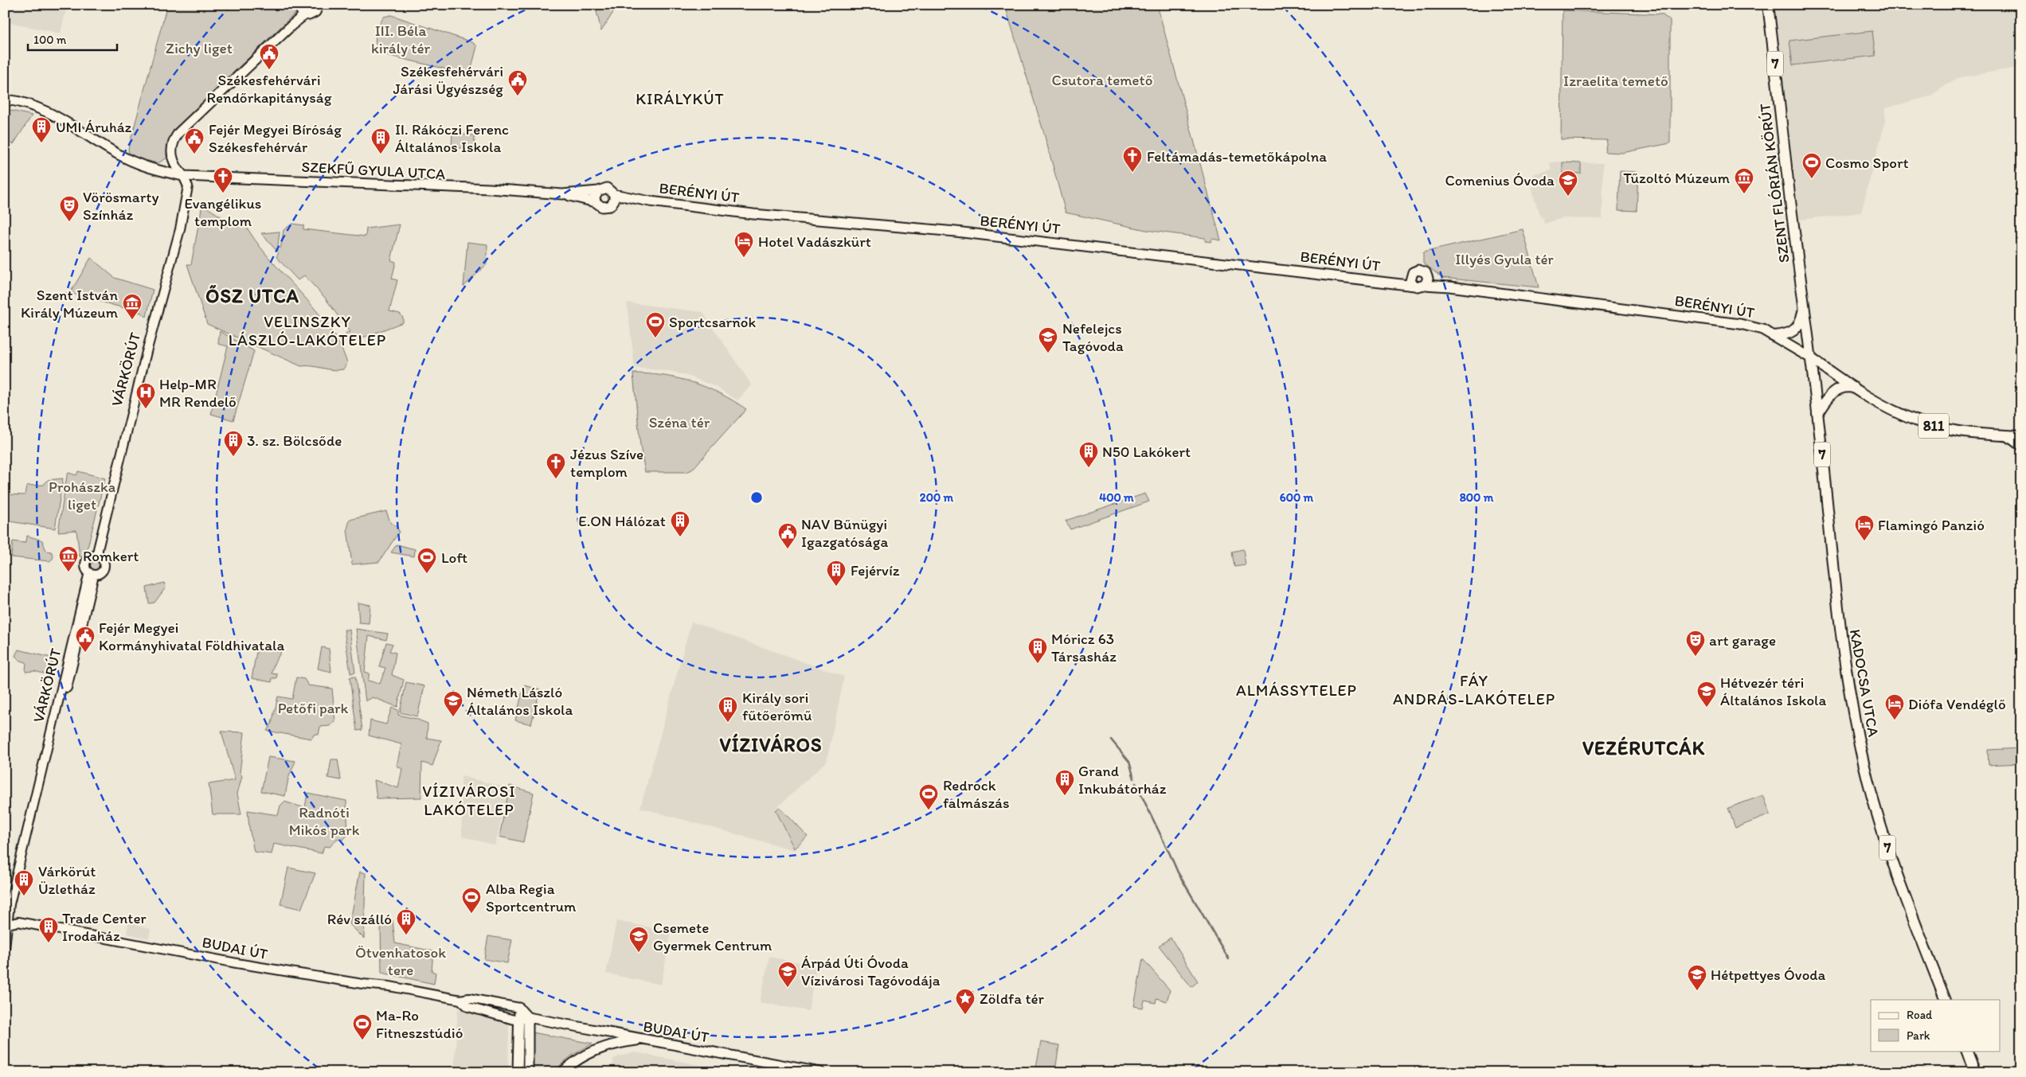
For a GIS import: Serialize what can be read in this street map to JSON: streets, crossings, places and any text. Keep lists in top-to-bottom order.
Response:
{
  "streets": {
    "main road": [
      "7",
      "SZEKFŰ GYULA UTCA",
      "SZENT FLÓRIÁN KÖRÚT",
      "BERÉNYI ÚT",
      "811",
      "KADOCSA UTCA",
      "BUDAI ÚT"
    ],
    "street": ["VÁRKÖRÚT"]
  },
  "crossings": [
    ["SZEKFŰ GYULA UTCA", "BERÉNYI ÚT"],
    ["SZEKFŰ GYULA UTCA", "VÁRKÖRÚT"],
    ["SZENT FLÓRIÁN KÖRÚT", "BERÉNYI ÚT"],
    ["SZENT FLÓRIÁN KÖRÚT", "KADOCSA UTCA"],
    ["BERÉNYI ÚT", "KADOCSA UTCA"],
    ["VÁRKÖRÚT", "BUDAI ÚT"]
  ],
  "districts": [
    "KIRÁLYKÚT",
    "ŐSZ UTCA",
    "VELINSZKY LÁSZLÓ-LAKÓTELEP",
    "FÁY ANDRÁS-LAKÓTELEP",
    "ALMÁSSYTELEP",
    "VÍZIVÁROS",
    "VEZÉRUTCÁK",
    "VÍZIVÁROSI LAKÓTELEP"
  ],
  "parks": [
    "III. Béla király tér",
    "Zichy liget",
    "Csutora temető",
    "Izraelita temető",
    "Illyés Gyula tér",
    "Széna tér",
    "Prohászka liget",
    "Petőfi park",
    "Radnóti Mikós park",
    "Ötvenhatosok tere"
  ],
  "places": {
    "public building": [
      "Székesfehérvári Rendőrkapitányság",
      "Székesfehérvári Járási Ügyészség",
      "Fejér Megyei Bíróság Székesfehérvár",
      "NAV Bűnügyi Igazgatósága",
      "Fejér Megyei Kormányhivatal Földhivatala"
    ],
    "building": [
      "UMI Áruház",
      "II. Rákóczi Ferenc Általános Iskola",
      "3. sz. Bölcsőde",
      "N50 Lakókert",
      "E.ON Hálózat",
      "Fejérvíz",
      "Móricz 63 Társasház",
      "Király sori fűtőerőmű",
      "Grand Inkubátorház",
      "Várkörút Üzletház",
      "Rév szálló",
      "Trade Center Irodaház"
    ],
    "church": ["Feltámadás-temetőkápolna", "Evangélikus templom", "Jézus Szíve templom"],
    "sports": [
      "Cosmo Sport",
      "Sportcsarnok",
      "Loft",
      "Redrock falmászás",
      "Alba Regia Sportcentrum",
      "Ma-Ro Fitneszstúdió"
    ],
    "museum": ["Tűzoltó Múzeum", "Szent István Király Múzeum", "Romkert"],
    "school or university": [
      "Comenius Óvoda",
      "Nefelejcs Tagóvoda",
      "Hétvezér téri Általános Iskola",
      "Németh László Általános Iskola",
      "Csemete Gyermek Centrum",
      "Árpád Úti Óvoda Vízivárosi Tagóvodája",
      "Hétpettyes Óvoda"
    ],
    "theatre": ["Vörösmarty Színház", "art garage"],
    "hotel": ["Hotel Vadászkürt", "Flamingó Panzió", "Diófa Vendéglő"],
    "hospital": ["Help-MR MR Rendelő"],
    "place": ["Zöldfa tér"]
  },
  "legend": ["Road", "Park"],
  "scale_bar": "100 m",
  "rings": [
    "200 m",
    "400 m",
    "600 m",
    "800 m"
  ]
}
